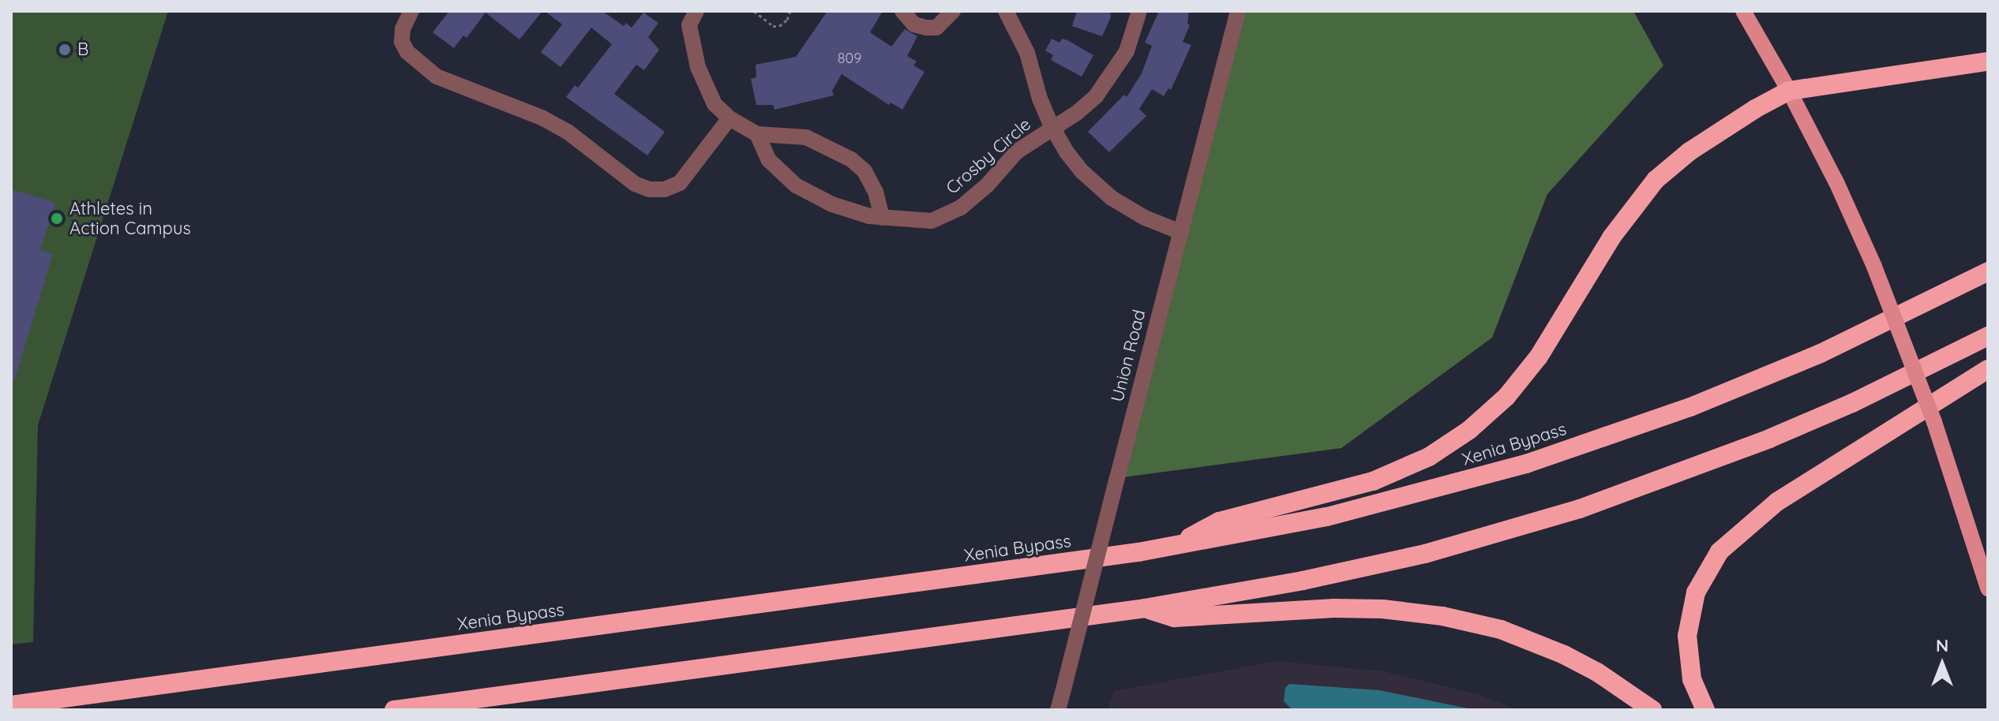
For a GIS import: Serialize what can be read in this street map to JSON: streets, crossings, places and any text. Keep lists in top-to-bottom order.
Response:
{
  "streets": {
    "highway": ["Xenia Bypass"],
    "street": ["Crosby Circle", "Union Road"]
  },
  "places": ["B", "Athletes in Action Campus"],
  "house_numbers": ["809"],
  "north": "top"
}
